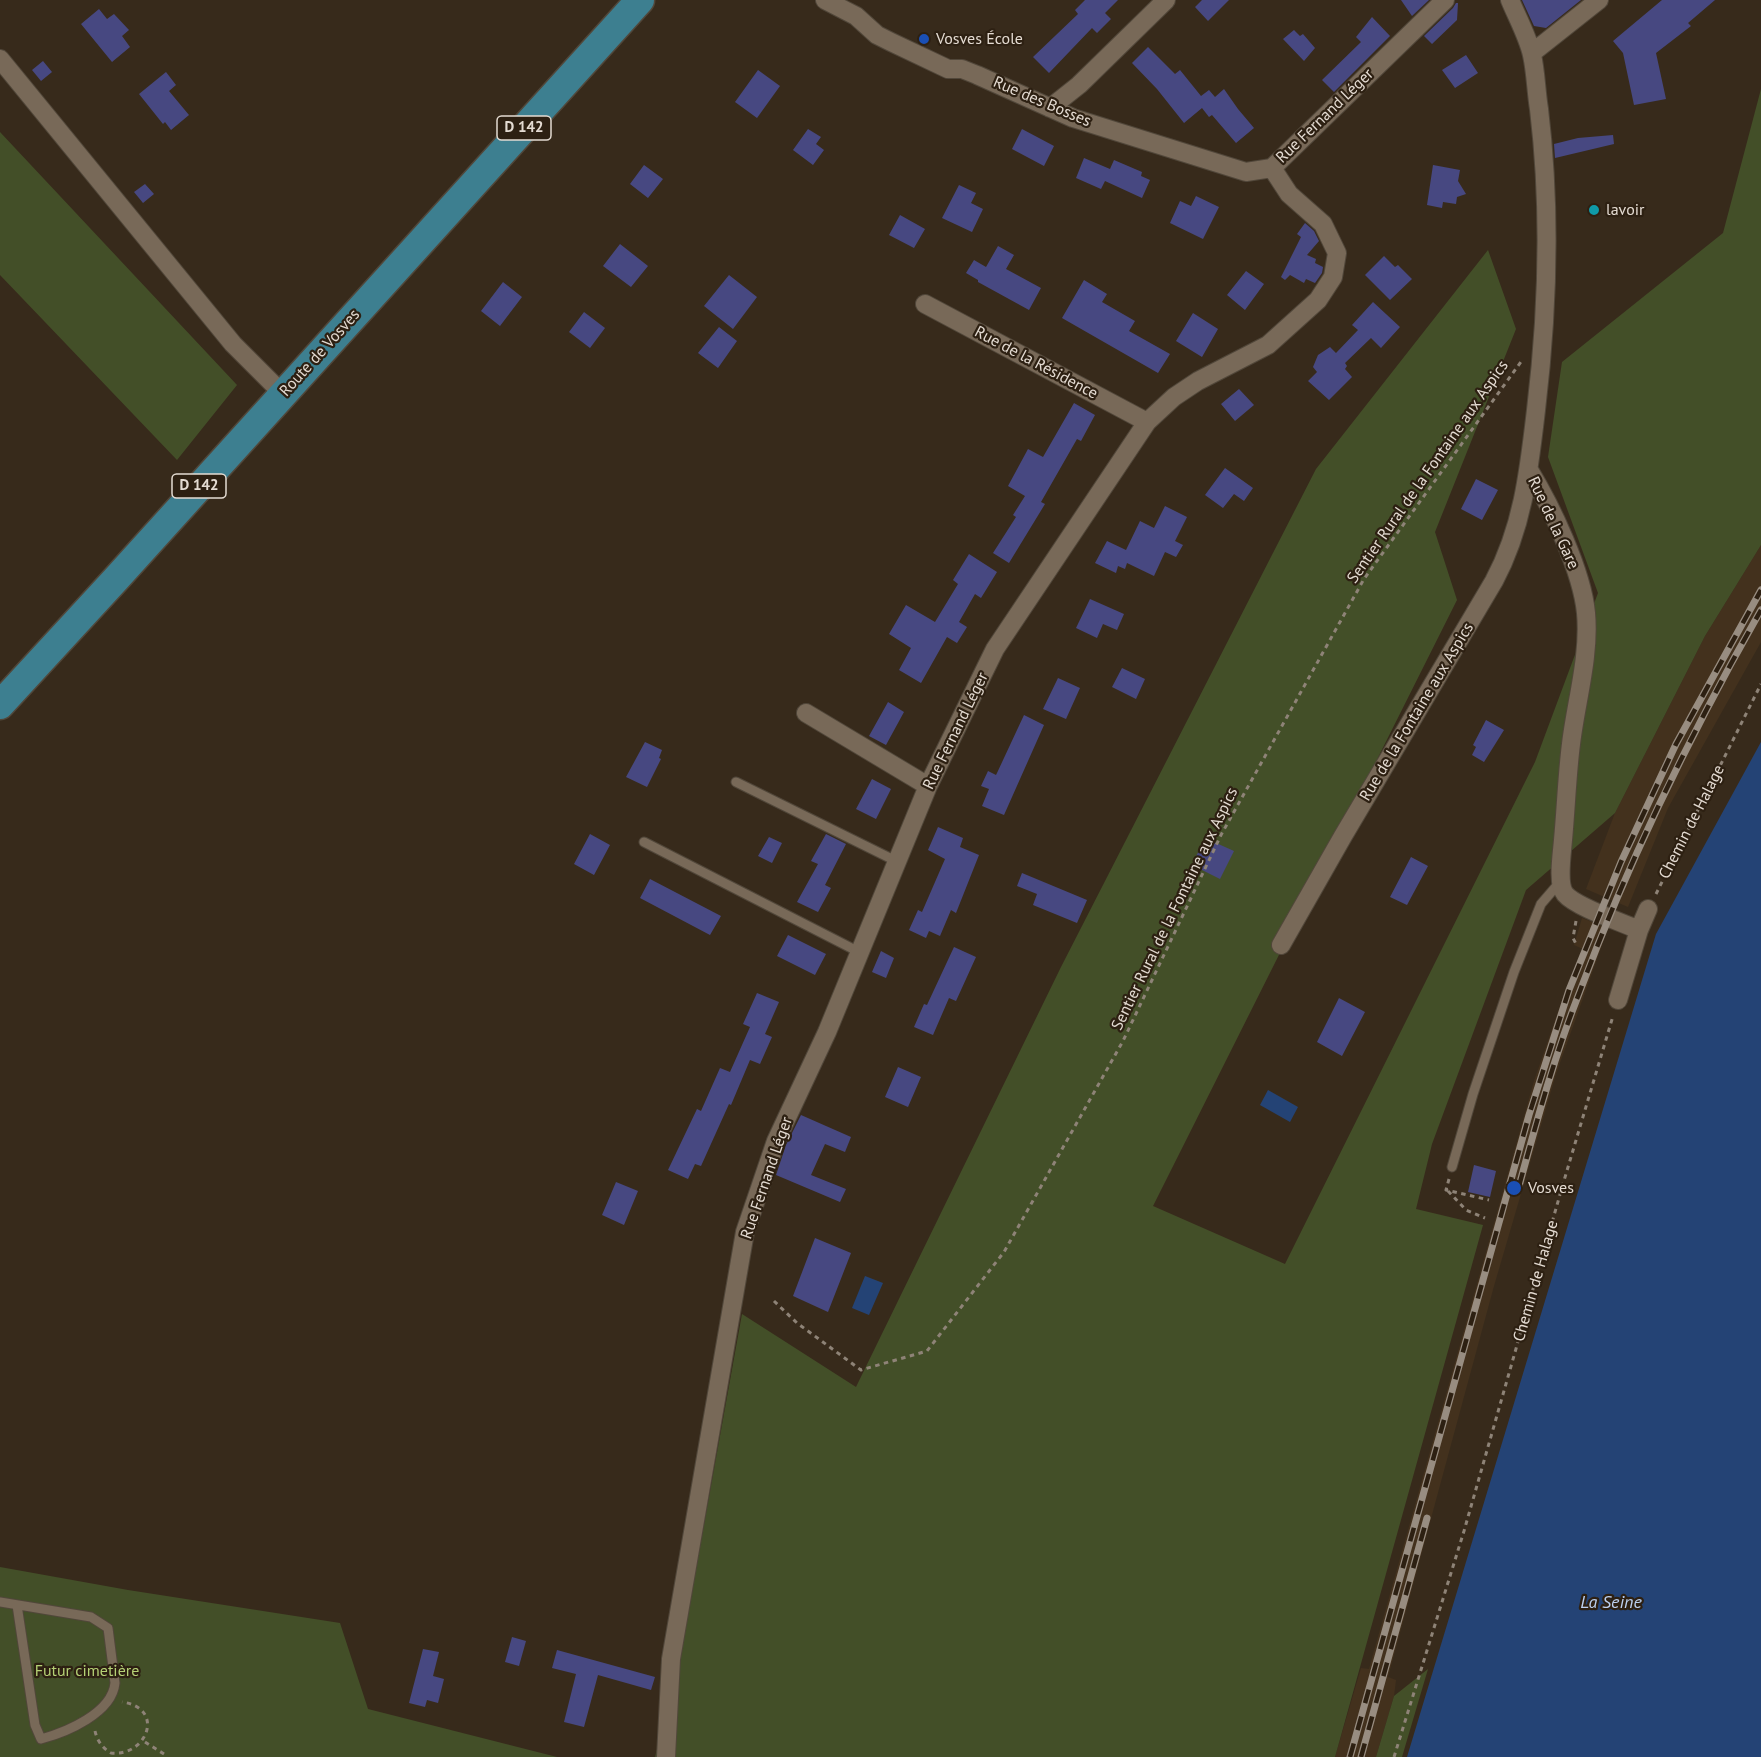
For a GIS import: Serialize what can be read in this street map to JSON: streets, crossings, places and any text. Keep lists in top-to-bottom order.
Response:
{
  "streets": {
    "main road": ["D 142", "Route de Vosves"],
    "street": [
      "Rue des Bosses",
      "Rue Fernand Léger",
      "Rue de la Résidence",
      "Rue de la Gare",
      "Rue de la Fontaine aux Aspics"
    ],
    "path": ["Sentier Rural de la Fontaine aux Aspics", "Chemin de Halage"]
  },
  "crossings": [
    ["Rue des Bosses", "Rue Fernand Léger"],
    ["Rue Fernand Léger", "Rue de la Résidence"],
    ["Rue de la Gare", "Rue de la Fontaine aux Aspics"]
  ],
  "water": ["La Seine"],
  "parks": ["Futur cimetière"],
  "places": ["Vosves École", "lavoir", "Vosves"]
}
